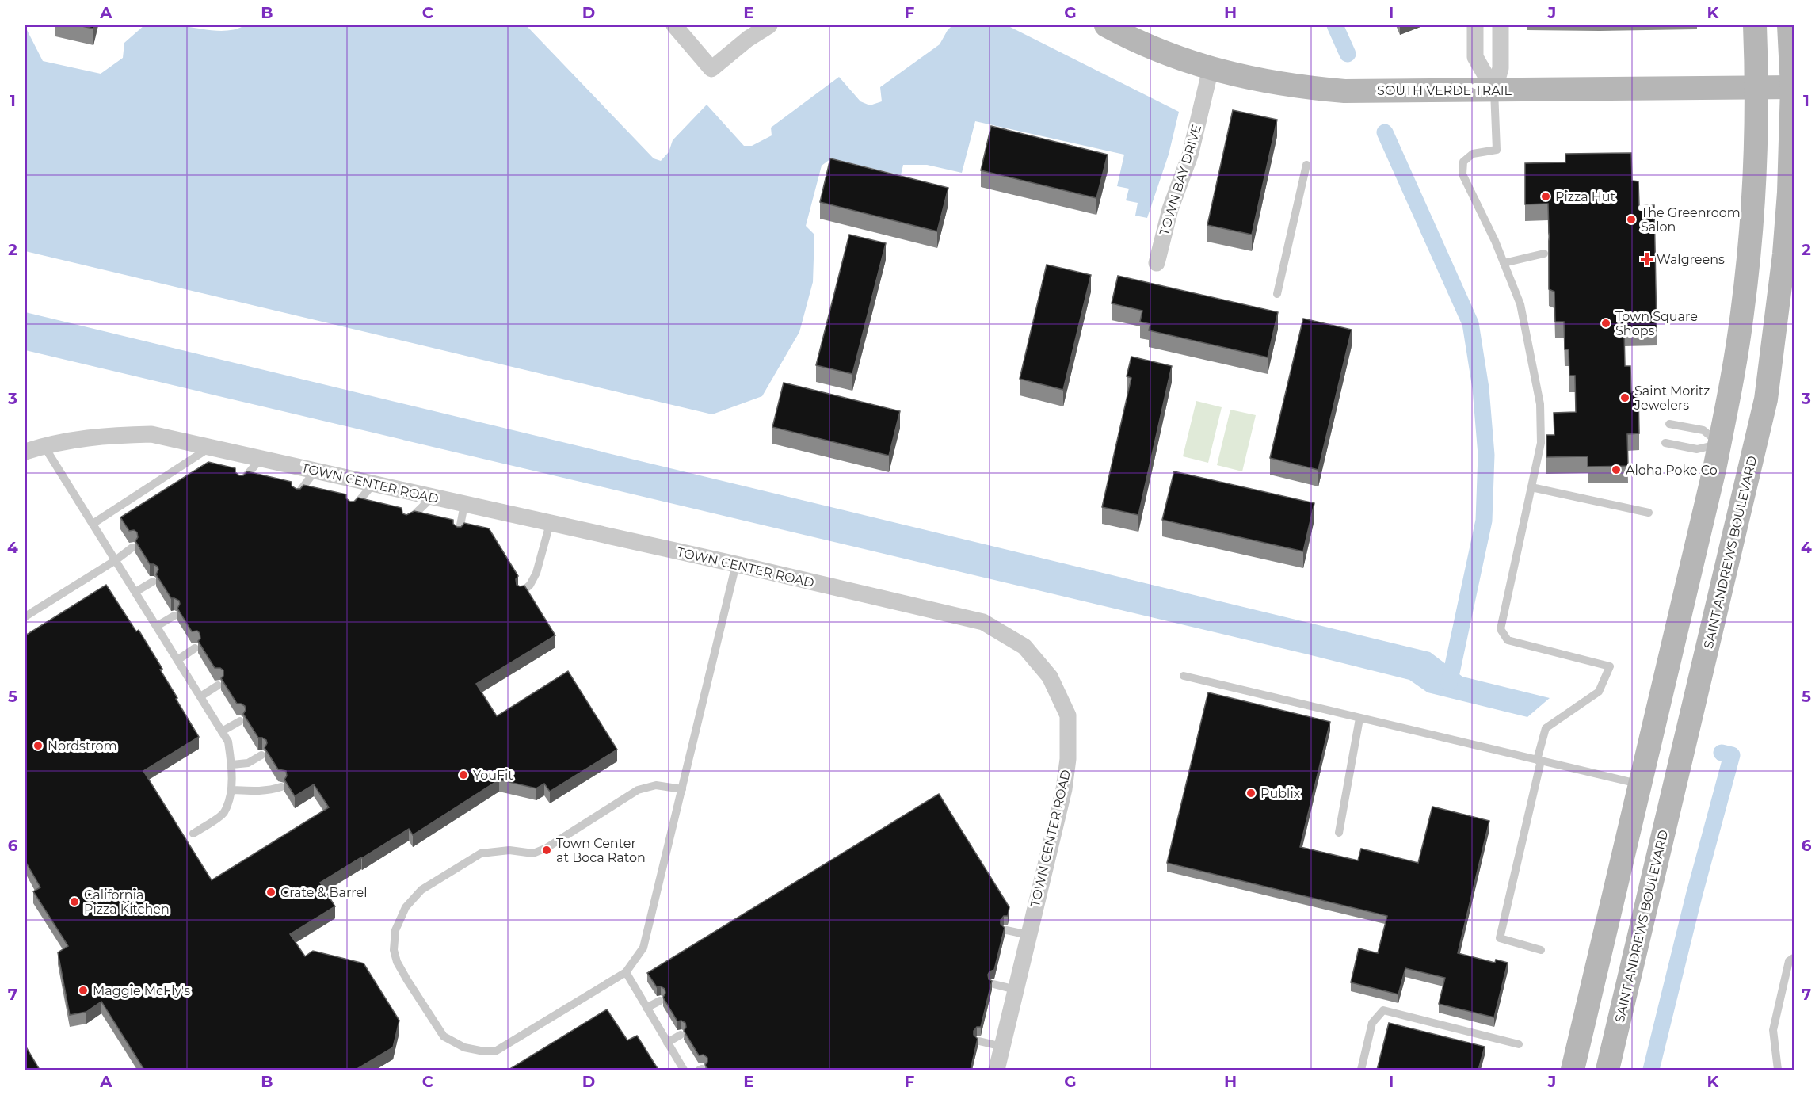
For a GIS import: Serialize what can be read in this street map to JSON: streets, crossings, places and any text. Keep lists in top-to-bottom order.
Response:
{
  "streets": {
    "street": [
      "SOUTH VERDE TRAIL",
      "TOWN BAY DRIVE",
      "TOWN CENTER ROAD",
      "SAINT ANDREWS BOULEVARD"
    ]
  },
  "crossings": [
    ["SOUTH VERDE TRAIL", "TOWN BAY DRIVE"],
    ["SOUTH VERDE TRAIL", "SAINT ANDREWS BOULEVARD"]
  ],
  "places": {
    "other": [
      "Pizza Hut",
      "The Greenroom Salon",
      "Town Square Shops",
      "Saint Moritz Jewelers",
      "Aloha Poke Co",
      "Nordstrom",
      "YouFit",
      "Publix",
      "Town Center at Boca Raton",
      "Crate & Barrel",
      "California Pizza Kitchen",
      "Maggie McFly's"
    ],
    "health": ["Walgreens"]
  },
  "grid": {
    "columns": [
      "A",
      "B",
      "C",
      "D",
      "E",
      "F",
      "G",
      "H",
      "I",
      "J",
      "K"
    ],
    "rows": [
      "1",
      "2",
      "3",
      "4",
      "5",
      "6",
      "7"
    ]
  }
}
